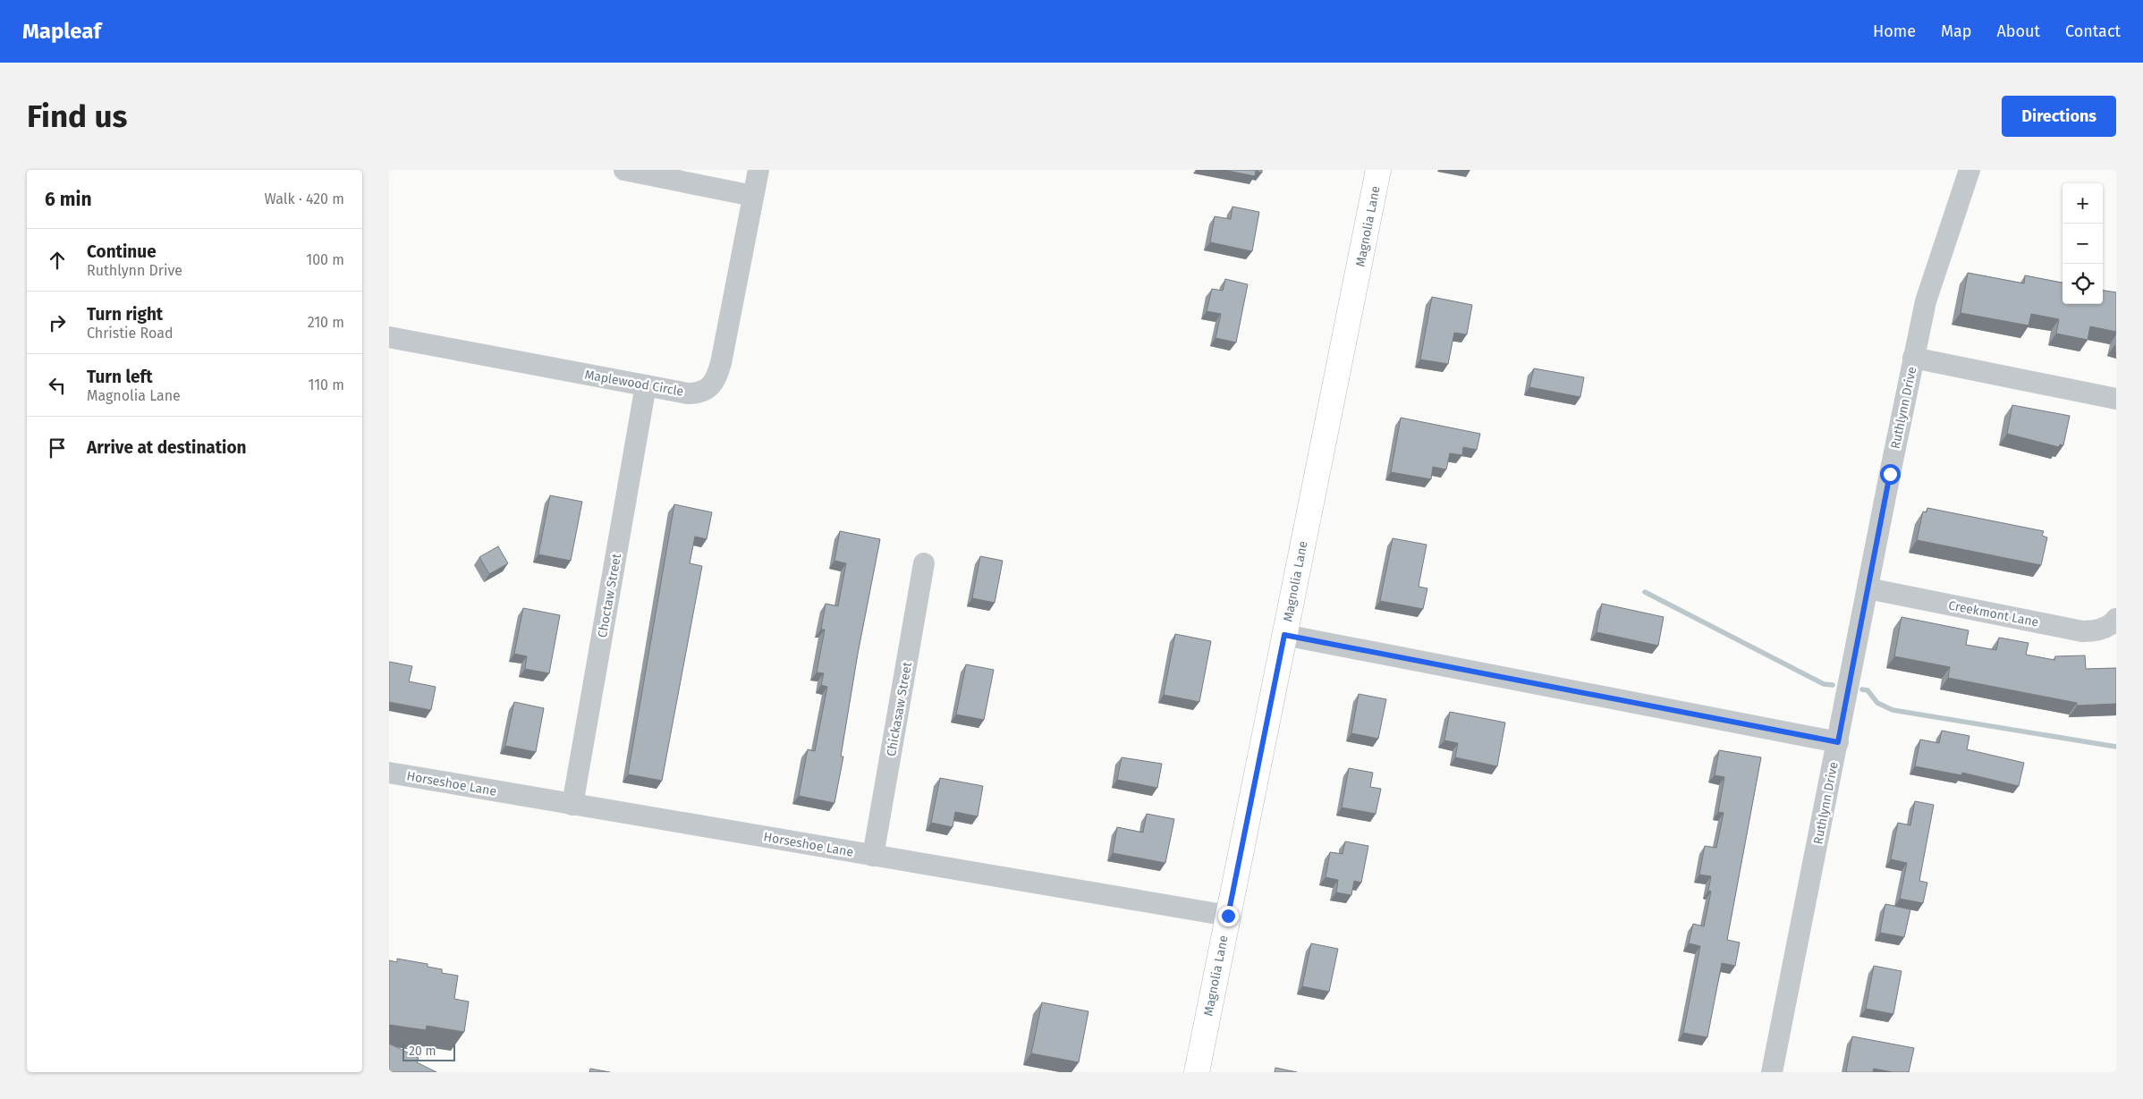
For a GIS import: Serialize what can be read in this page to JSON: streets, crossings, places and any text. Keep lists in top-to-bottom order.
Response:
{
  "streets": {
    "main road": ["Magnolia Lane"],
    "street": [
      "Maplewood Circle",
      "Ruthlynn Drive",
      "Choctaw Street",
      "Creekmont Lane",
      "Chickasaw Street",
      "Horseshoe Lane"
    ]
  },
  "crossings": [
    ["Magnolia Lane", "Horseshoe Lane"],
    ["Maplewood Circle", "Choctaw Street"],
    ["Ruthlynn Drive", "Creekmont Lane"],
    ["Choctaw Street", "Horseshoe Lane"],
    ["Chickasaw Street", "Horseshoe Lane"]
  ],
  "scale_bar": "20 m",
  "page": {
    "header": "Mapleaf",
    "nav": [
      "Home",
      "Map",
      "About",
      "Contact"
    ],
    "buttons": "Directions",
    "title": "Find us",
    "heading": ["6 min", "Walk · 420 m"],
    "map_buttons": ["+", "−"],
    "list": [
      ["Continue", "Ruthlynn Drive", "100 m"],
      ["Turn right", "Christie Road", "210 m"],
      ["Turn left", "Magnolia Lane", "110 m"],
      "Arrive at destination"
    ],
    "scale": "20 m"
  }
}
